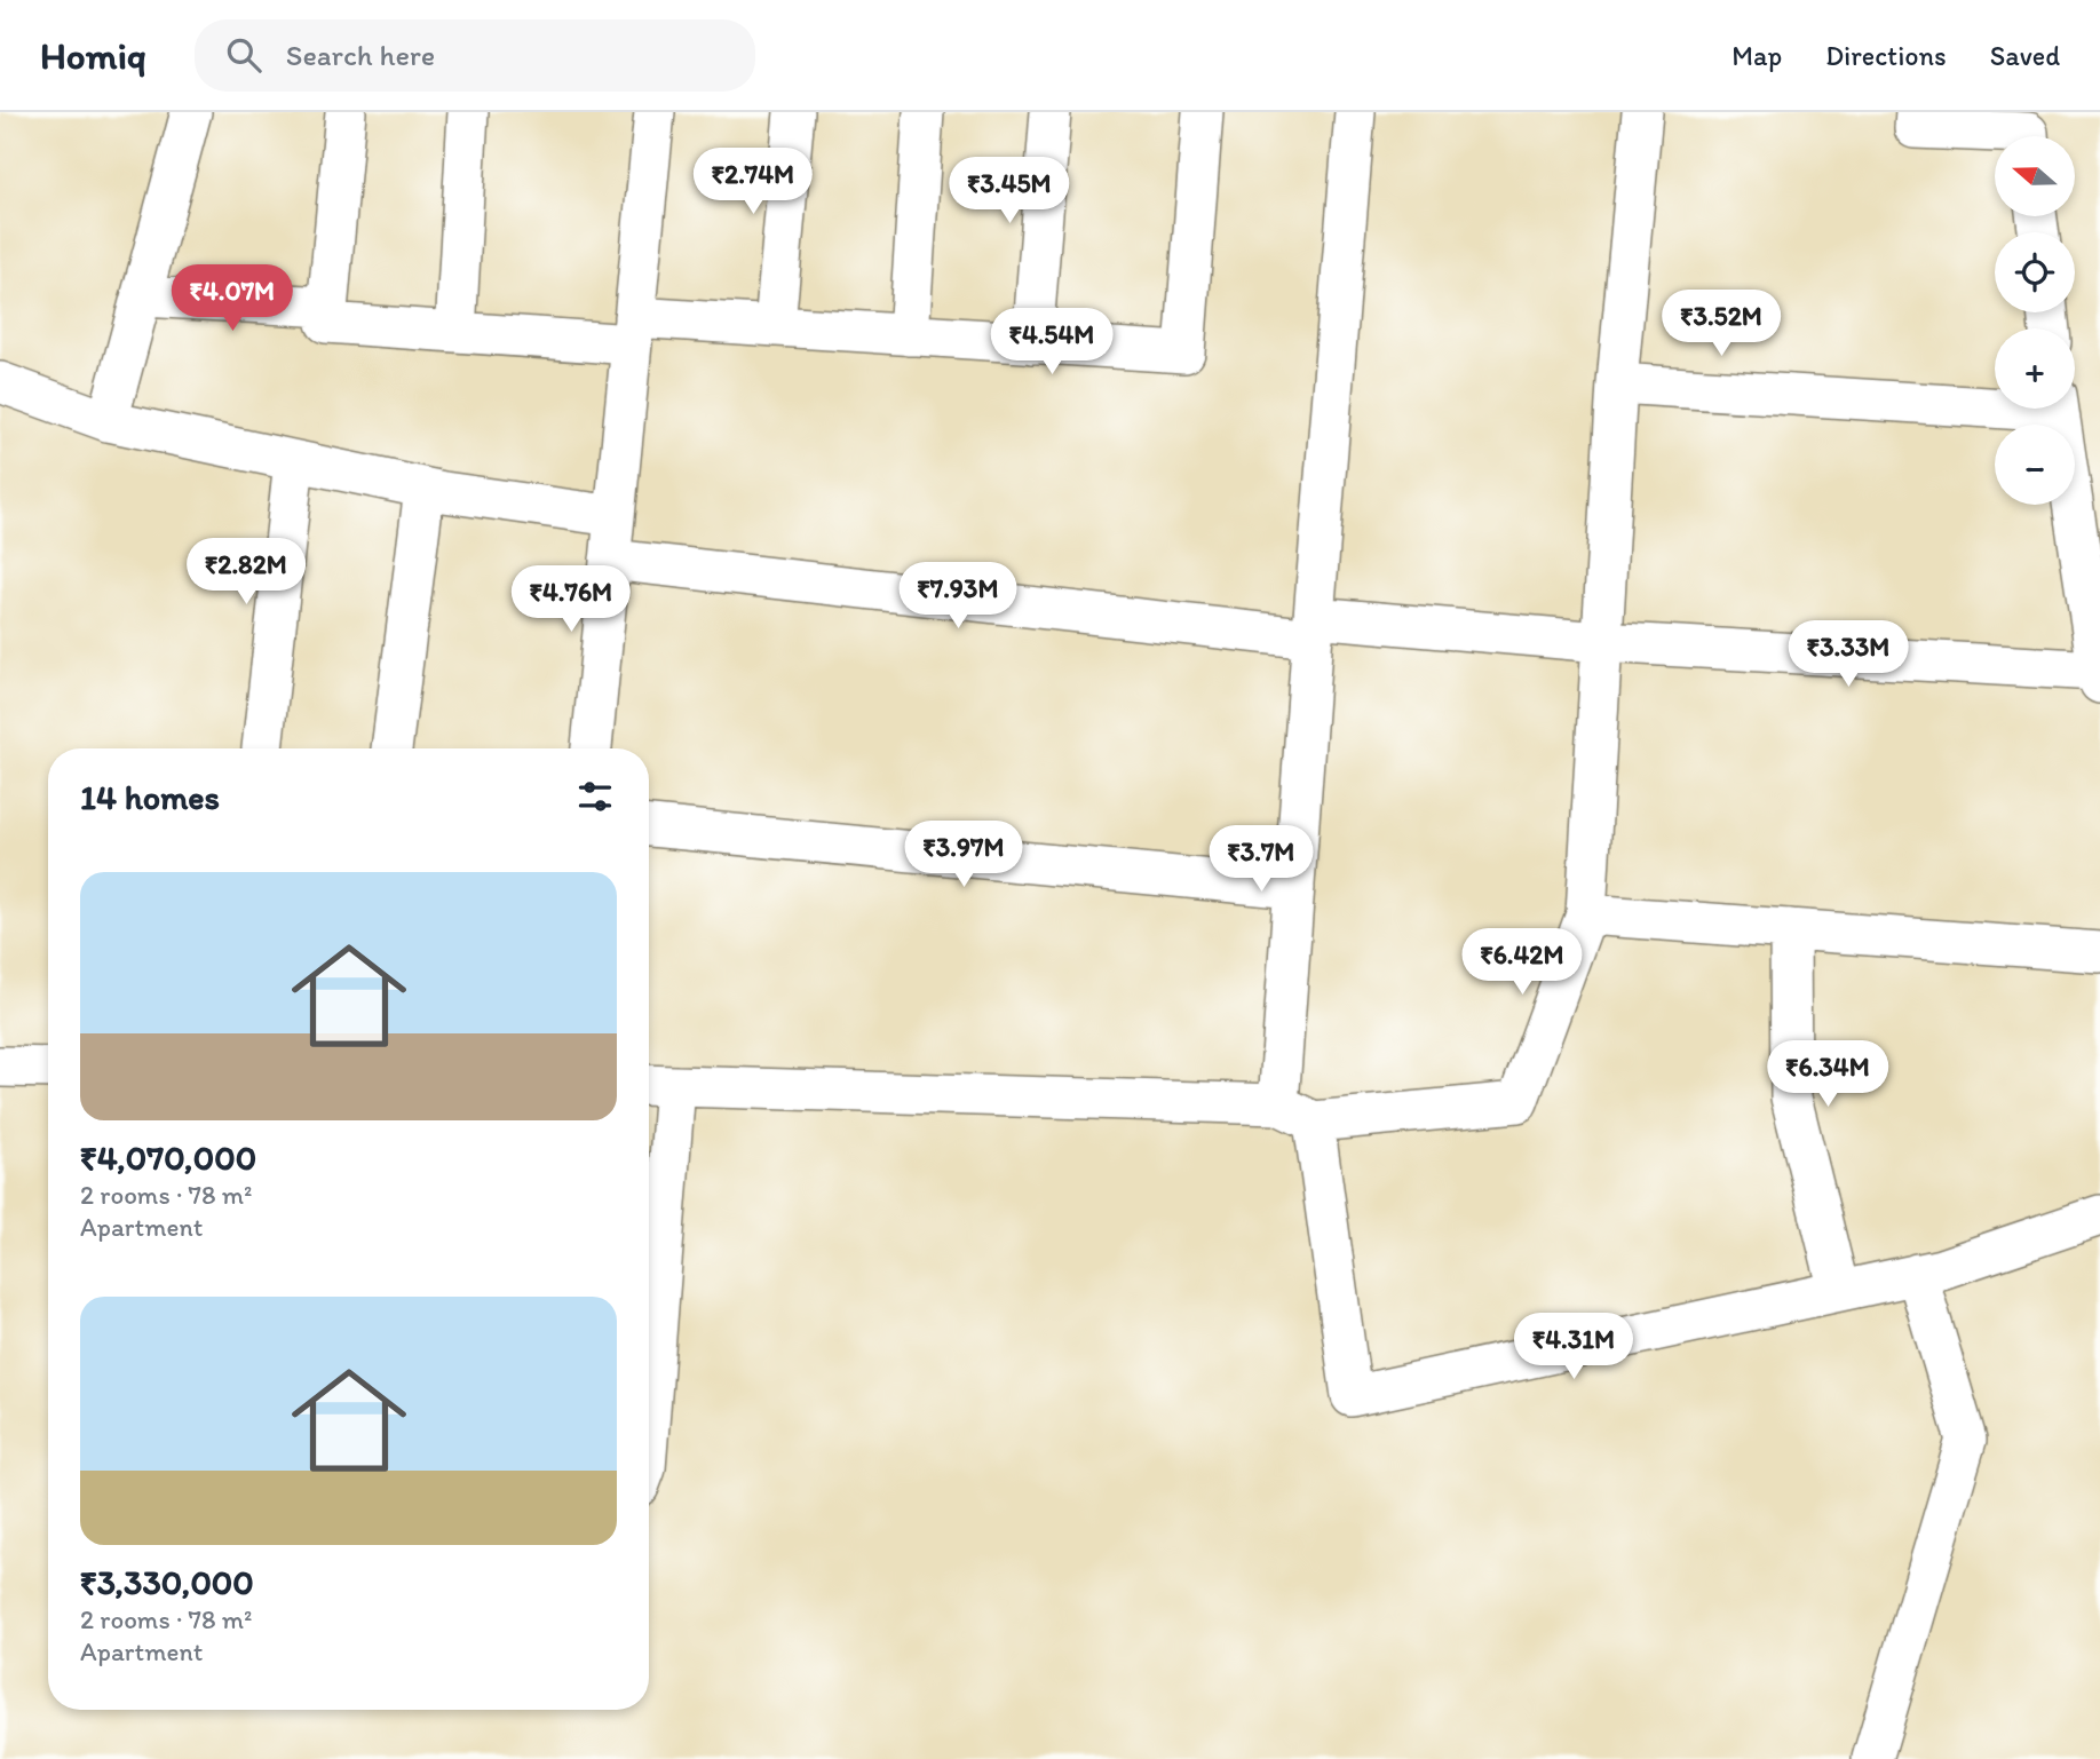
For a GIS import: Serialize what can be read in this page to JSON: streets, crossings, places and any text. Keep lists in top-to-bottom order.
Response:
{
  "north": "left",
  "page": {
    "header": "Homiq",
    "search": "Search here",
    "nav": ["Map", "Directions", "Saved"],
    "map_buttons": ["+", "−"],
    "price": [
      "₹2.74M",
      "₹3.45M",
      "₹4.07M",
      "₹3.52M",
      "₹4.54M",
      "₹2.82M",
      "₹7.93M",
      "₹4.76M",
      "₹3.33M",
      "₹3.97M",
      "₹3.7M",
      "₹6.42M",
      "₹6.34M",
      "₹4.31M"
    ],
    "heading": "14 homes",
    "list": [
      {
        "name": "₹4,070,000",
        "note": "2 rooms · 78 m² · Apartment"
      },
      {
        "name": "₹3,330,000",
        "note": "2 rooms · 78 m² · Apartment"
      }
    ]
  }
}
